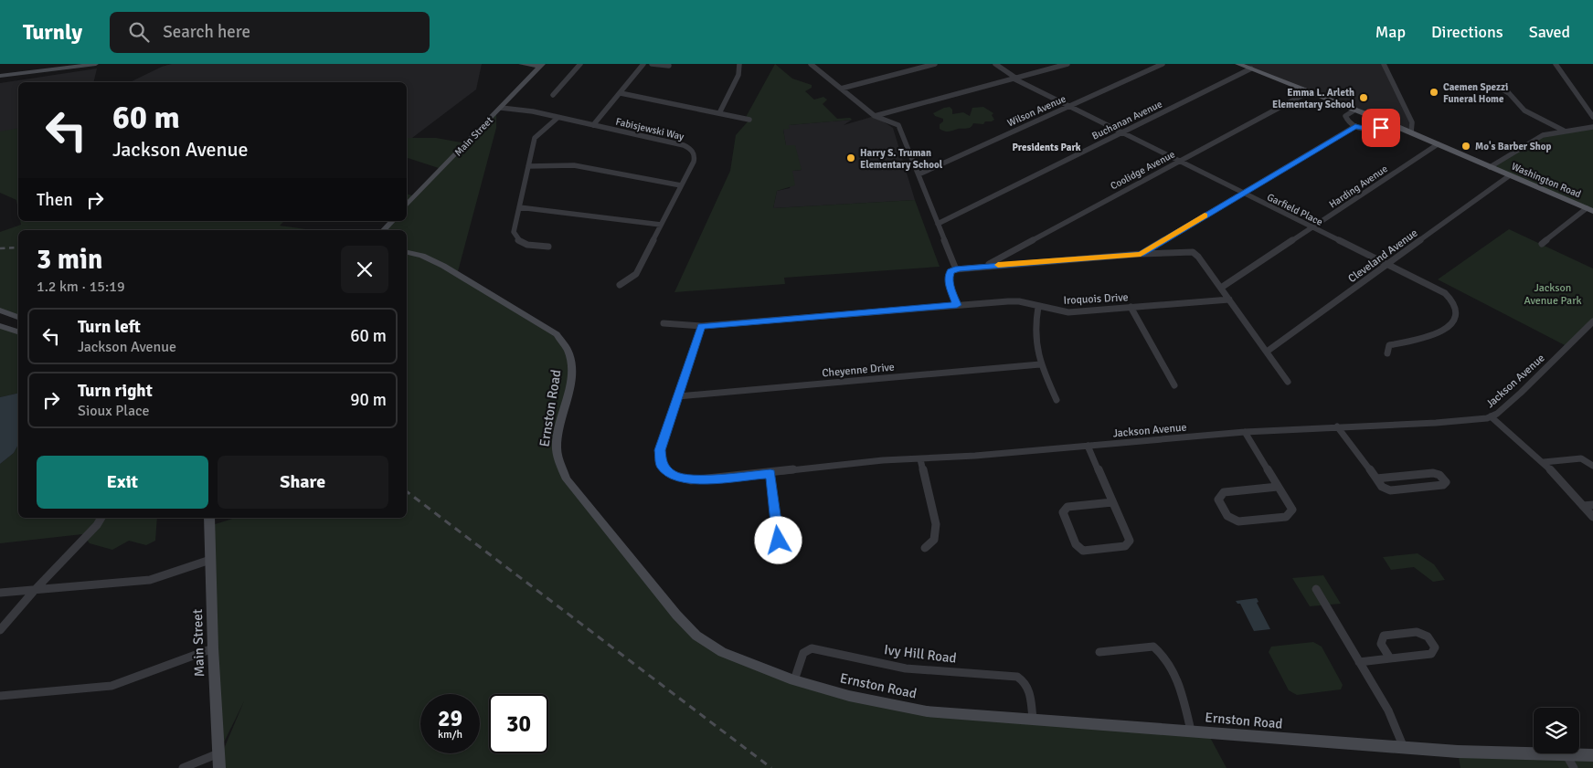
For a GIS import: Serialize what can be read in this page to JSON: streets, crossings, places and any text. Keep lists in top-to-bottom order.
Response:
{
  "streets": {
    "main road": ["Washington Road"],
    "street": [
      "Wilson Avenue",
      "Buchanan Avenue",
      "Fabisjewski Way",
      "Main Street",
      "Coolidge Avenue",
      "Harding Avenue",
      "Garfield Place",
      "Cleveland Avenue",
      "Iroquois Drive",
      "Cheyenne Drive",
      "Jackson Avenue",
      "Ernston Road",
      "Ivy Hill Road"
    ]
  },
  "crossings": [
    ["Wilson Avenue", "Garfield Place"],
    ["Buchanan Avenue", "Washington Road"],
    ["Buchanan Avenue", "Garfield Place"],
    ["Fabisjewski Way", "Main Street"],
    ["Coolidge Avenue", "Washington Road"],
    ["Coolidge Avenue", "Garfield Place"],
    ["Washington Road", "Harding Avenue"],
    ["Washington Road", "Cleveland Avenue"],
    ["Harding Avenue", "Garfield Place"],
    ["Garfield Place", "Cleveland Avenue"],
    ["Cheyenne Drive", "Jackson Avenue"],
    ["Ernston Road", "Ivy Hill Road"]
  ],
  "districts": ["Presidents Park"],
  "parks": ["Jackson Avenue Park"],
  "places": [
    "Caemen Spezzi Funeral Home",
    "Emma L. Arleth Elementary School",
    "Mo's Barber Shop",
    "Harry S. Truman Elementary School"
  ],
  "page": {
    "header": "Turnly",
    "search": "Search here",
    "nav": ["Map", "Directions", "Saved"],
    "turn": ["60 m", "Jackson Avenue"],
    "then": "Then",
    "heading": ["3 min", "1.2 km · 15:19"],
    "list": [
      {
        "name": "Turn left",
        "note": "Jackson Avenue",
        "value": "60 m"
      },
      {
        "name": "Turn right",
        "note": "Sioux Place",
        "value": "90 m"
      }
    ],
    "buttons": ["Exit", "Share"],
    "speed": "29 km/h",
    "limit": "30"
  }
}
